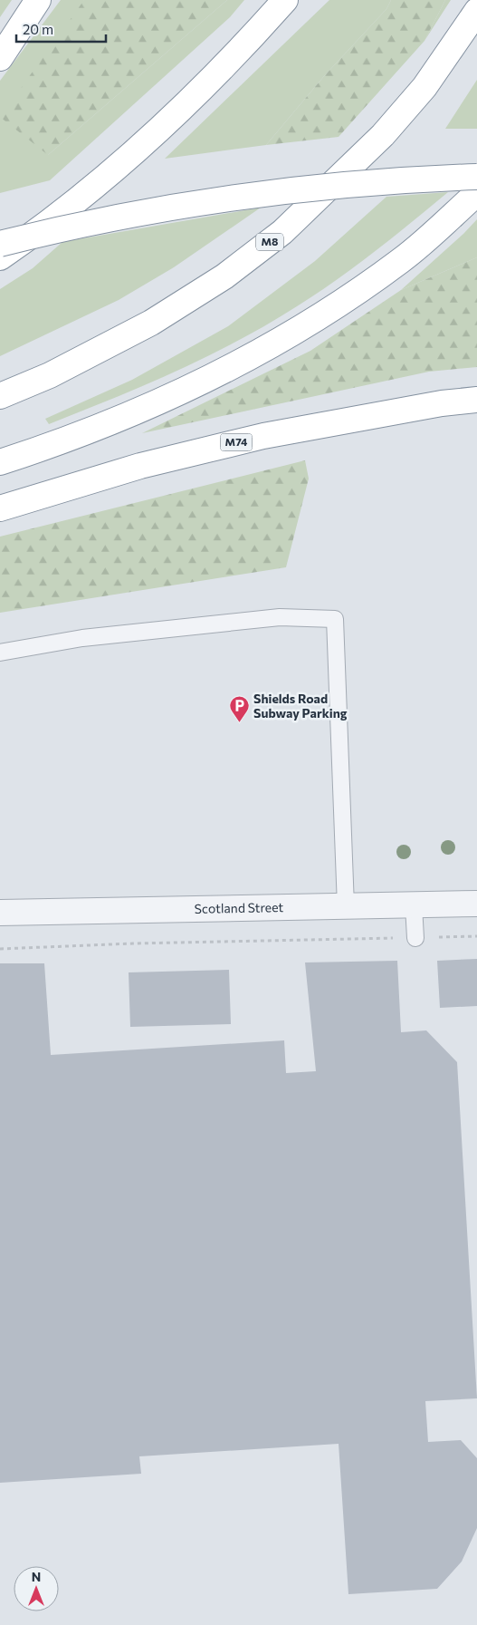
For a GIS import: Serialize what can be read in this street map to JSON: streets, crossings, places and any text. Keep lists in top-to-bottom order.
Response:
{
  "streets": {
    "highway": ["M8", "M74"],
    "street": ["Scotland Street"]
  },
  "places": {
    "parking": ["Shields Road Subway Parking"]
  },
  "scale_bar": "20 m",
  "north": "top"
}
